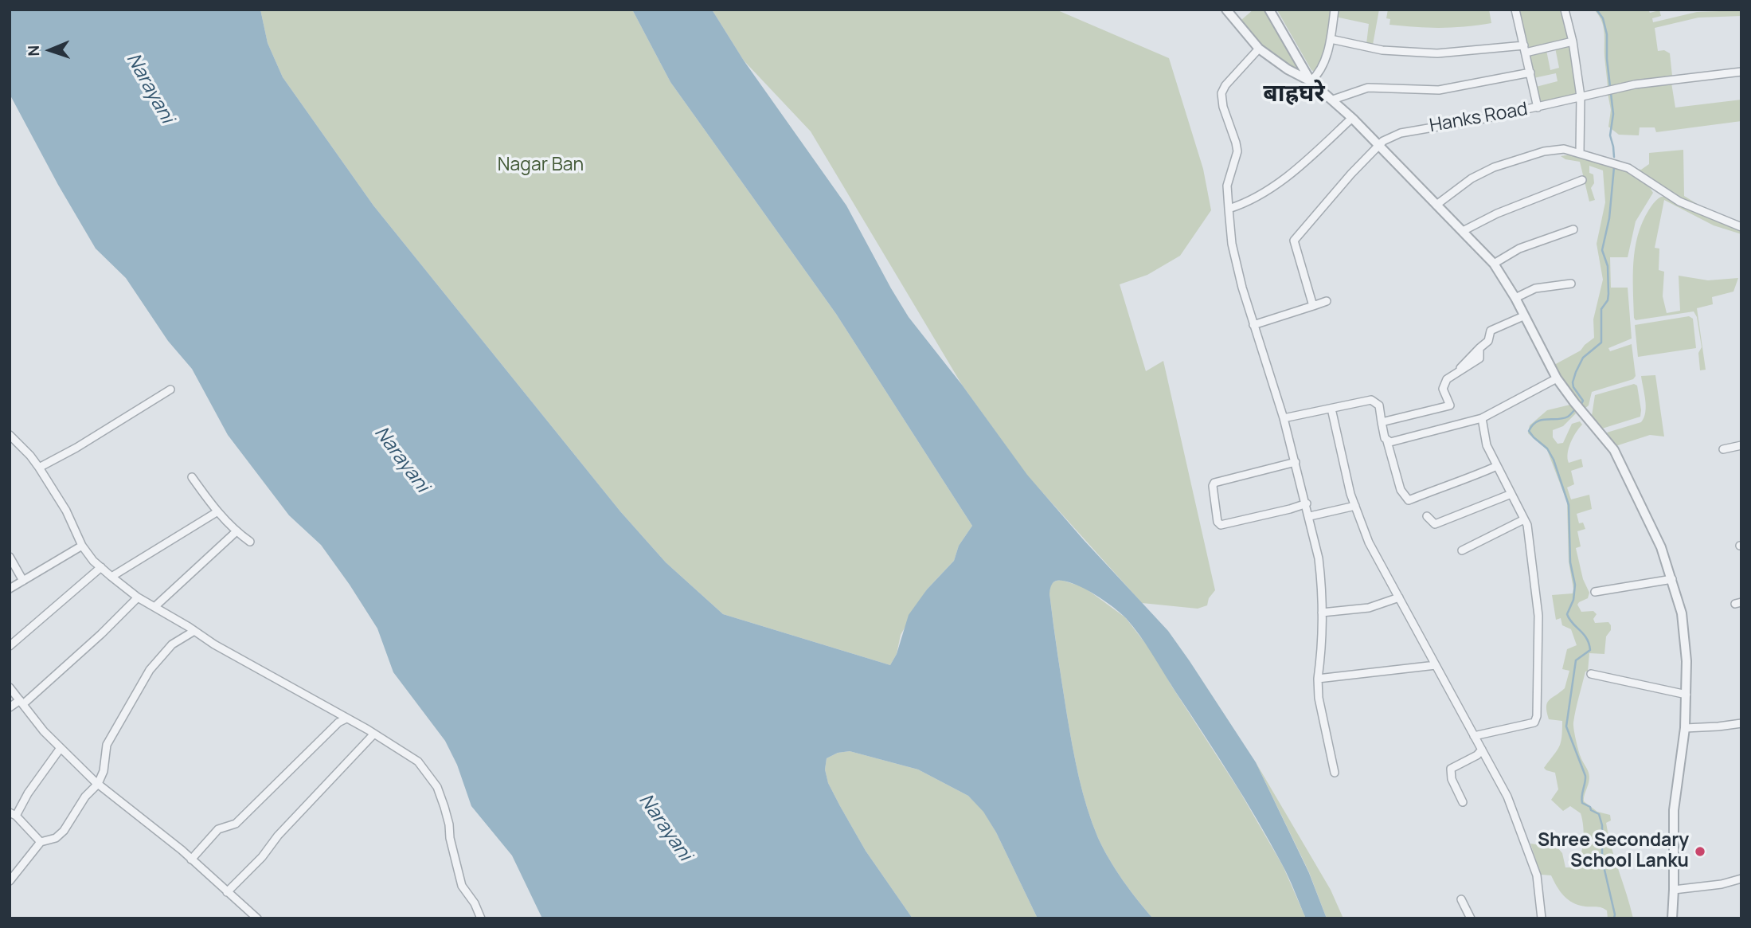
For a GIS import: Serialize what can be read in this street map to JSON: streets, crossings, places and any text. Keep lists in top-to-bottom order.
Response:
{
  "streets": {
    "street": ["Hanks Road"]
  },
  "districts": ["बाह्रघरे"],
  "water": ["Narayani"],
  "parks": ["Nagar Ban"],
  "places": ["Shree Secondary School Lanku"],
  "north": "left"
}
